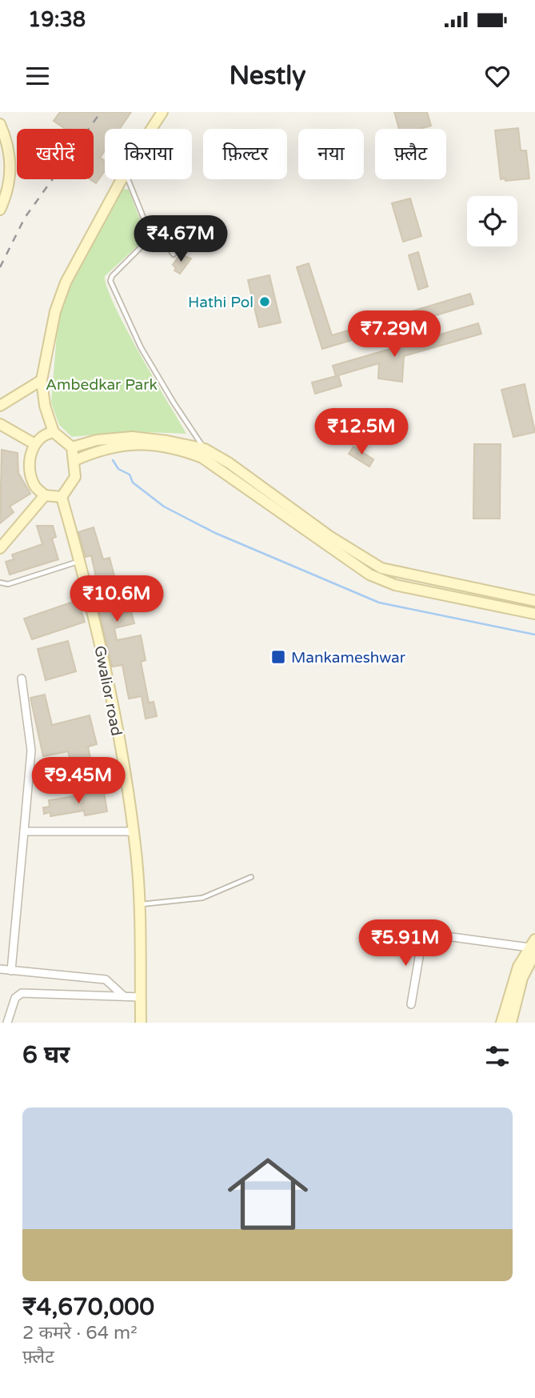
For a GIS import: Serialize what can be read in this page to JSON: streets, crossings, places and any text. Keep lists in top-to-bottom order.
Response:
{
  "streets": {
    "main road": ["Gwalior road"]
  },
  "parks": ["Ambedkar Park"],
  "places": {
    "other": ["Hathi Pol"],
    "transit": ["Mankameshwar"]
  },
  "page": {
    "status": "19:38",
    "header": "Nestly",
    "chip": [
      "खरीदें",
      "किराया",
      "फ़िल्टर",
      "नया",
      "फ़्लैट"
    ],
    "price": [
      "₹4.67M",
      "₹7.29M",
      "₹12.5M",
      "₹10.6M",
      "₹9.45M",
      "₹5.91M"
    ],
    "heading": "6 घर",
    "list": [
      {
        "name": "₹4,670,000",
        "note": "2 कमरे · 64 m² · फ़्लैट"
      }
    ]
  }
}
